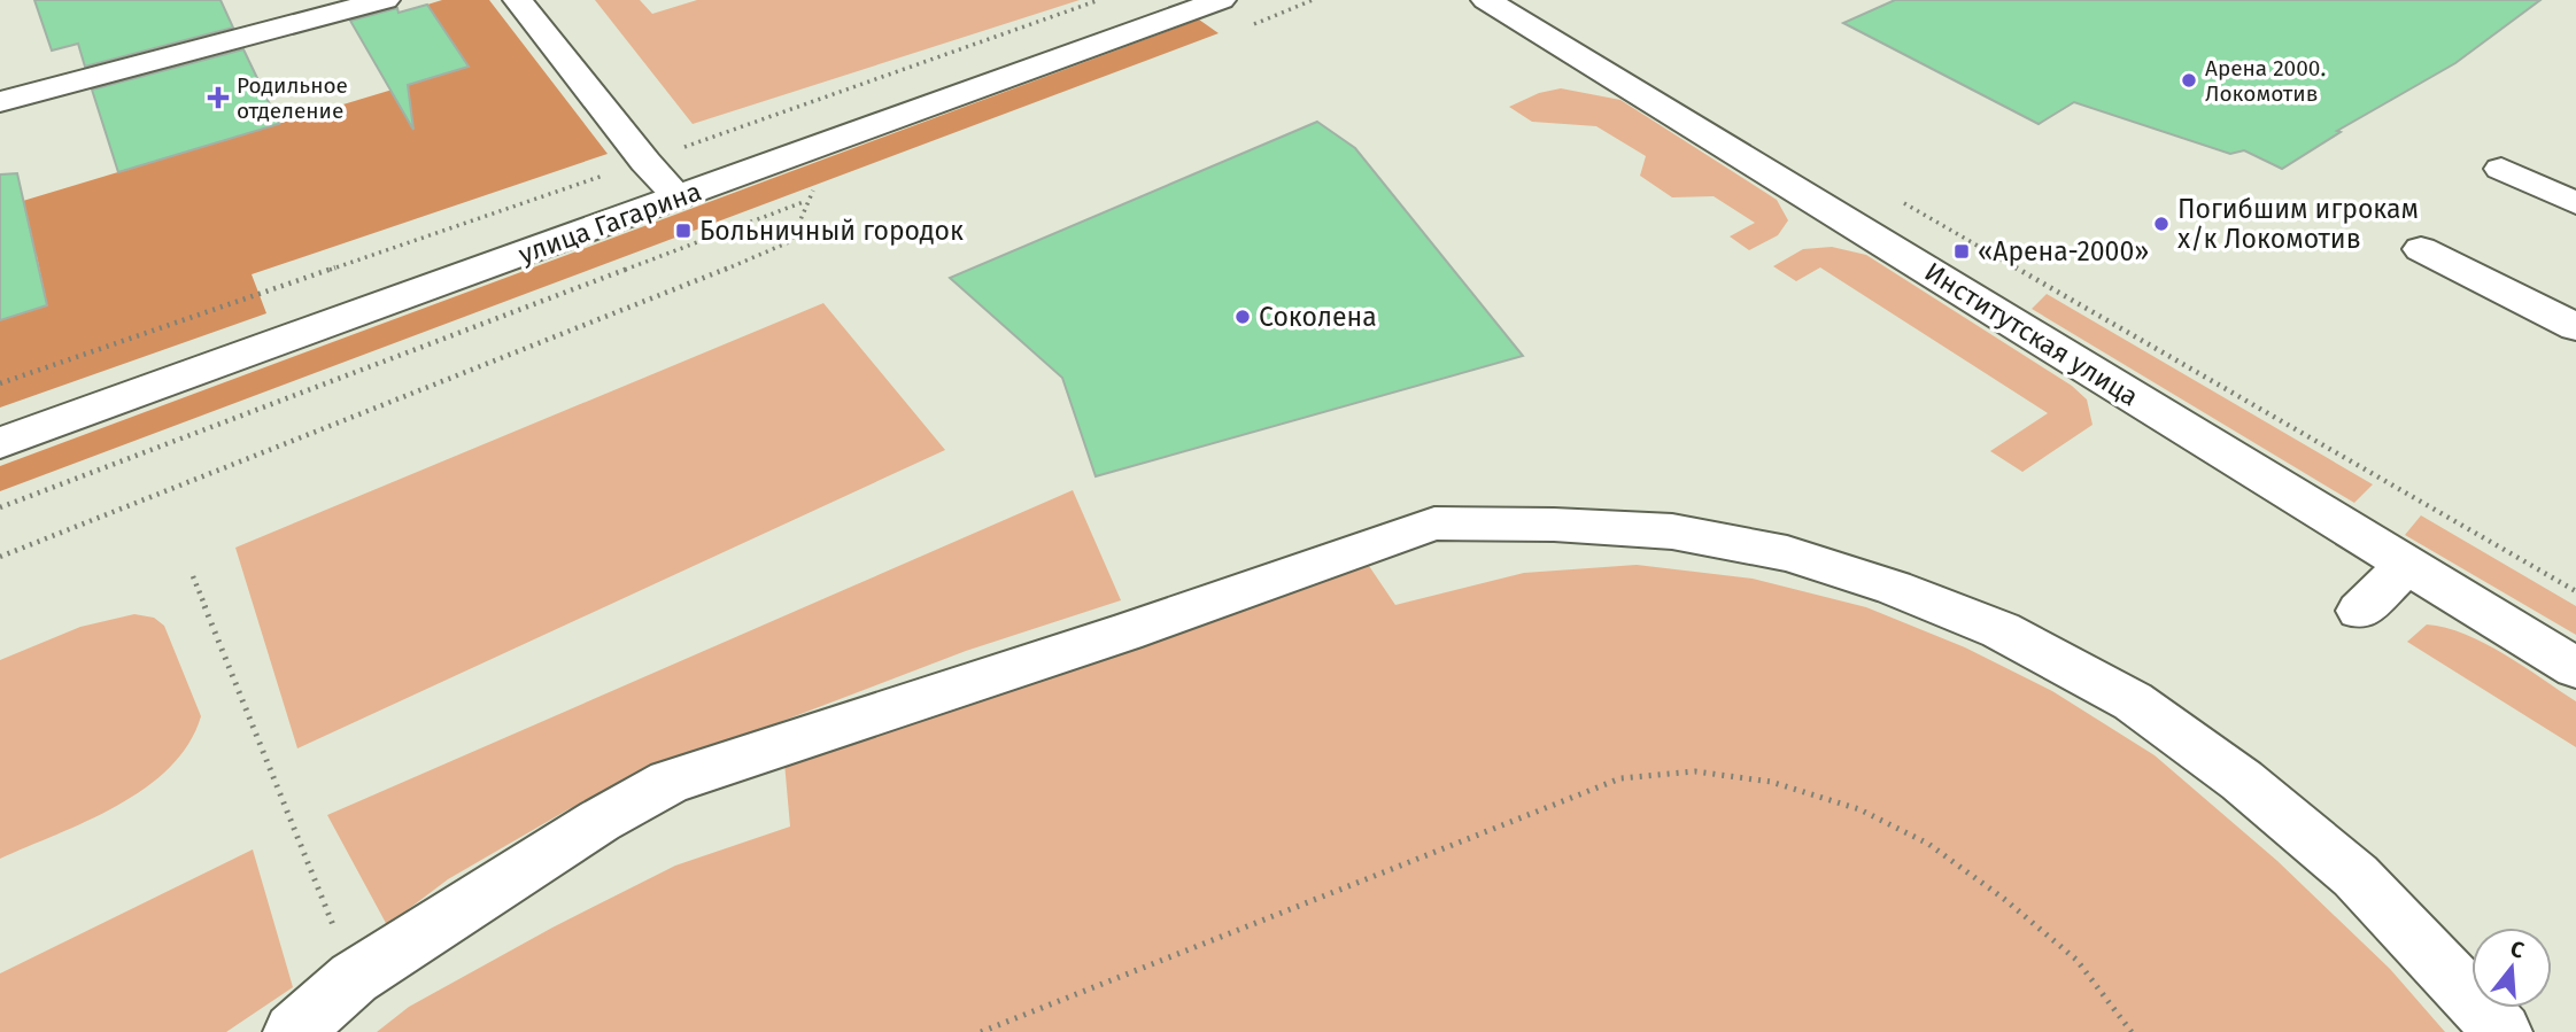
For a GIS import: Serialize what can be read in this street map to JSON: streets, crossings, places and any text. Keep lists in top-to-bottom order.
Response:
{
  "streets": {
    "main road": ["улица Гагарина", "Институтская улица"]
  },
  "places": {
    "other": ["Арена 2000. Локомотив", "Погибшим игрокам х/к Локомотив", "Соколена"],
    "health": ["Родильное отделение"],
    "transit": ["Больничный городок", "«Арена-2000»"]
  },
  "north": "top"
}
